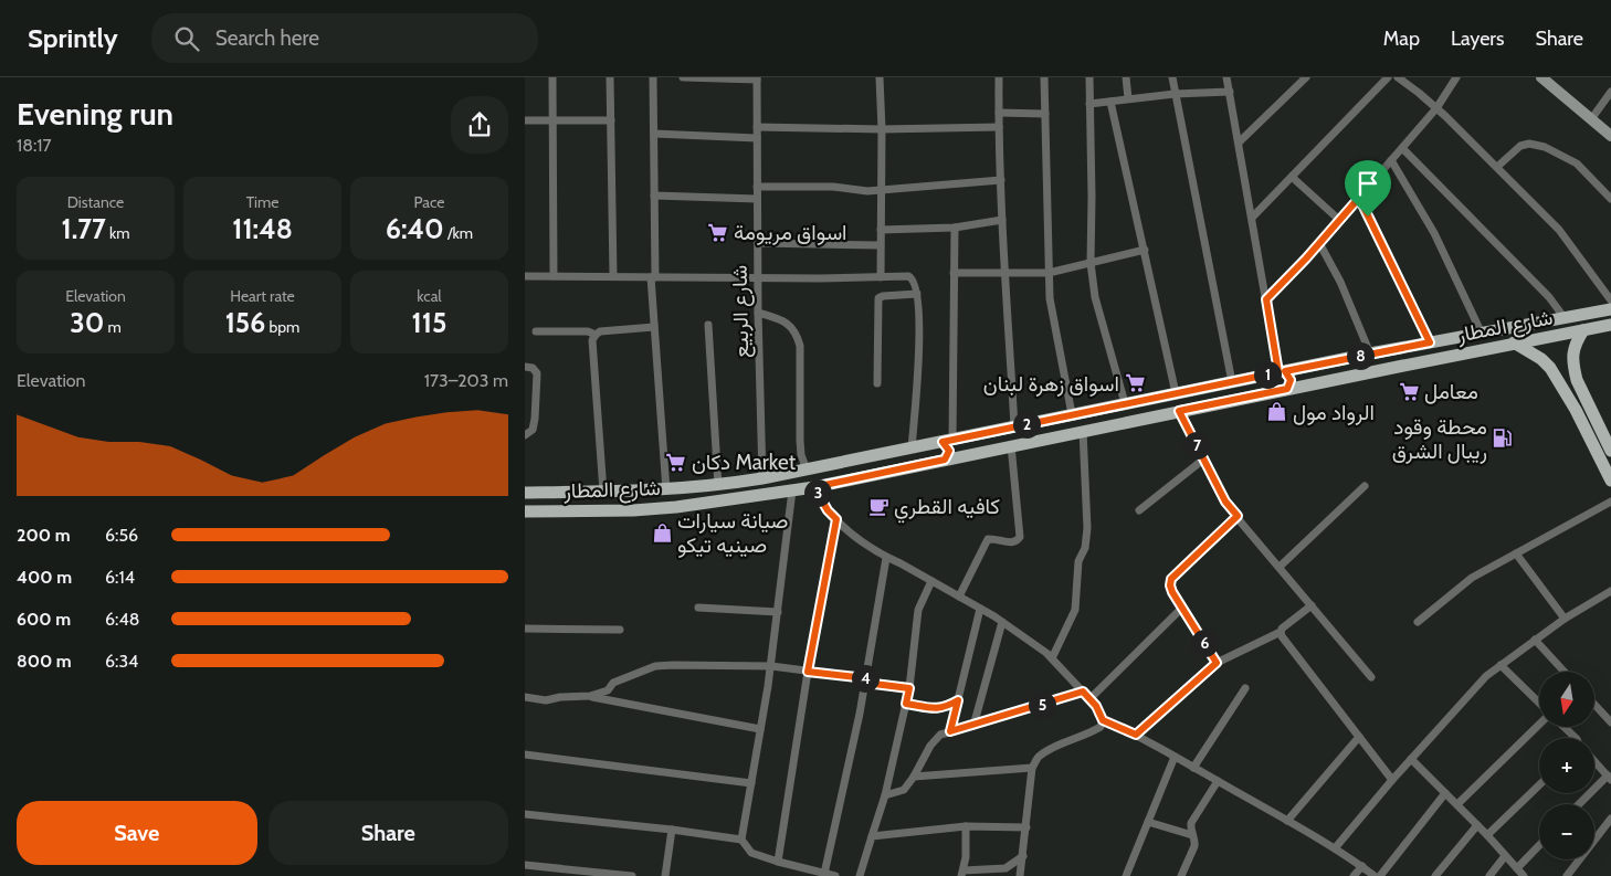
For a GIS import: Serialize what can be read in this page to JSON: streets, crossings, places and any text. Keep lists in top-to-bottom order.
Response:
{
  "streets": {
    "main road": ["شارع المطار"],
    "street": ["شارع الربيع"]
  },
  "crossings": [
    ["شارع الربيع", "شارع المطار"]
  ],
  "places": {
    "supermarket": [
      "اسواق مريومة",
      "اسواق زهرة لبنان",
      "معامل",
      "دكان Market"
    ],
    "shop": ["الرواد مول", "صيانة سيارات صينيه تيكو"],
    "fuel station": ["محطة وقود ريبال الشرق"],
    "cafe": ["كافيه القطري"]
  },
  "north": "bottom",
  "page": {
    "header": "Sprintly",
    "search": "Search here",
    "nav": ["Map", "Layers", "Share"],
    "heading": ["Evening run", "18:17"],
    "stats": [
      ["Distance", "1.77 km"],
      ["Time", "11:48"],
      ["Pace", "6:40 /km"],
      ["Elevation", "30 m"],
      ["Heart rate", "156 bpm"],
      ["kcal", "115"]
    ],
    "pins": [
      "8",
      "1",
      "2",
      "7",
      "3",
      "6",
      "4",
      "5"
    ],
    "chart": ["Elevation", "173–203 m"],
    "list": [
      {
        "name": "200 m",
        "note": "6:56"
      },
      {
        "name": "400 m",
        "note": "6:14"
      },
      {
        "name": "600 m",
        "note": "6:48"
      },
      {
        "name": "800 m",
        "note": "6:34"
      }
    ],
    "map_buttons": ["+", "−"],
    "buttons": ["Save", "Share"]
  }
}
